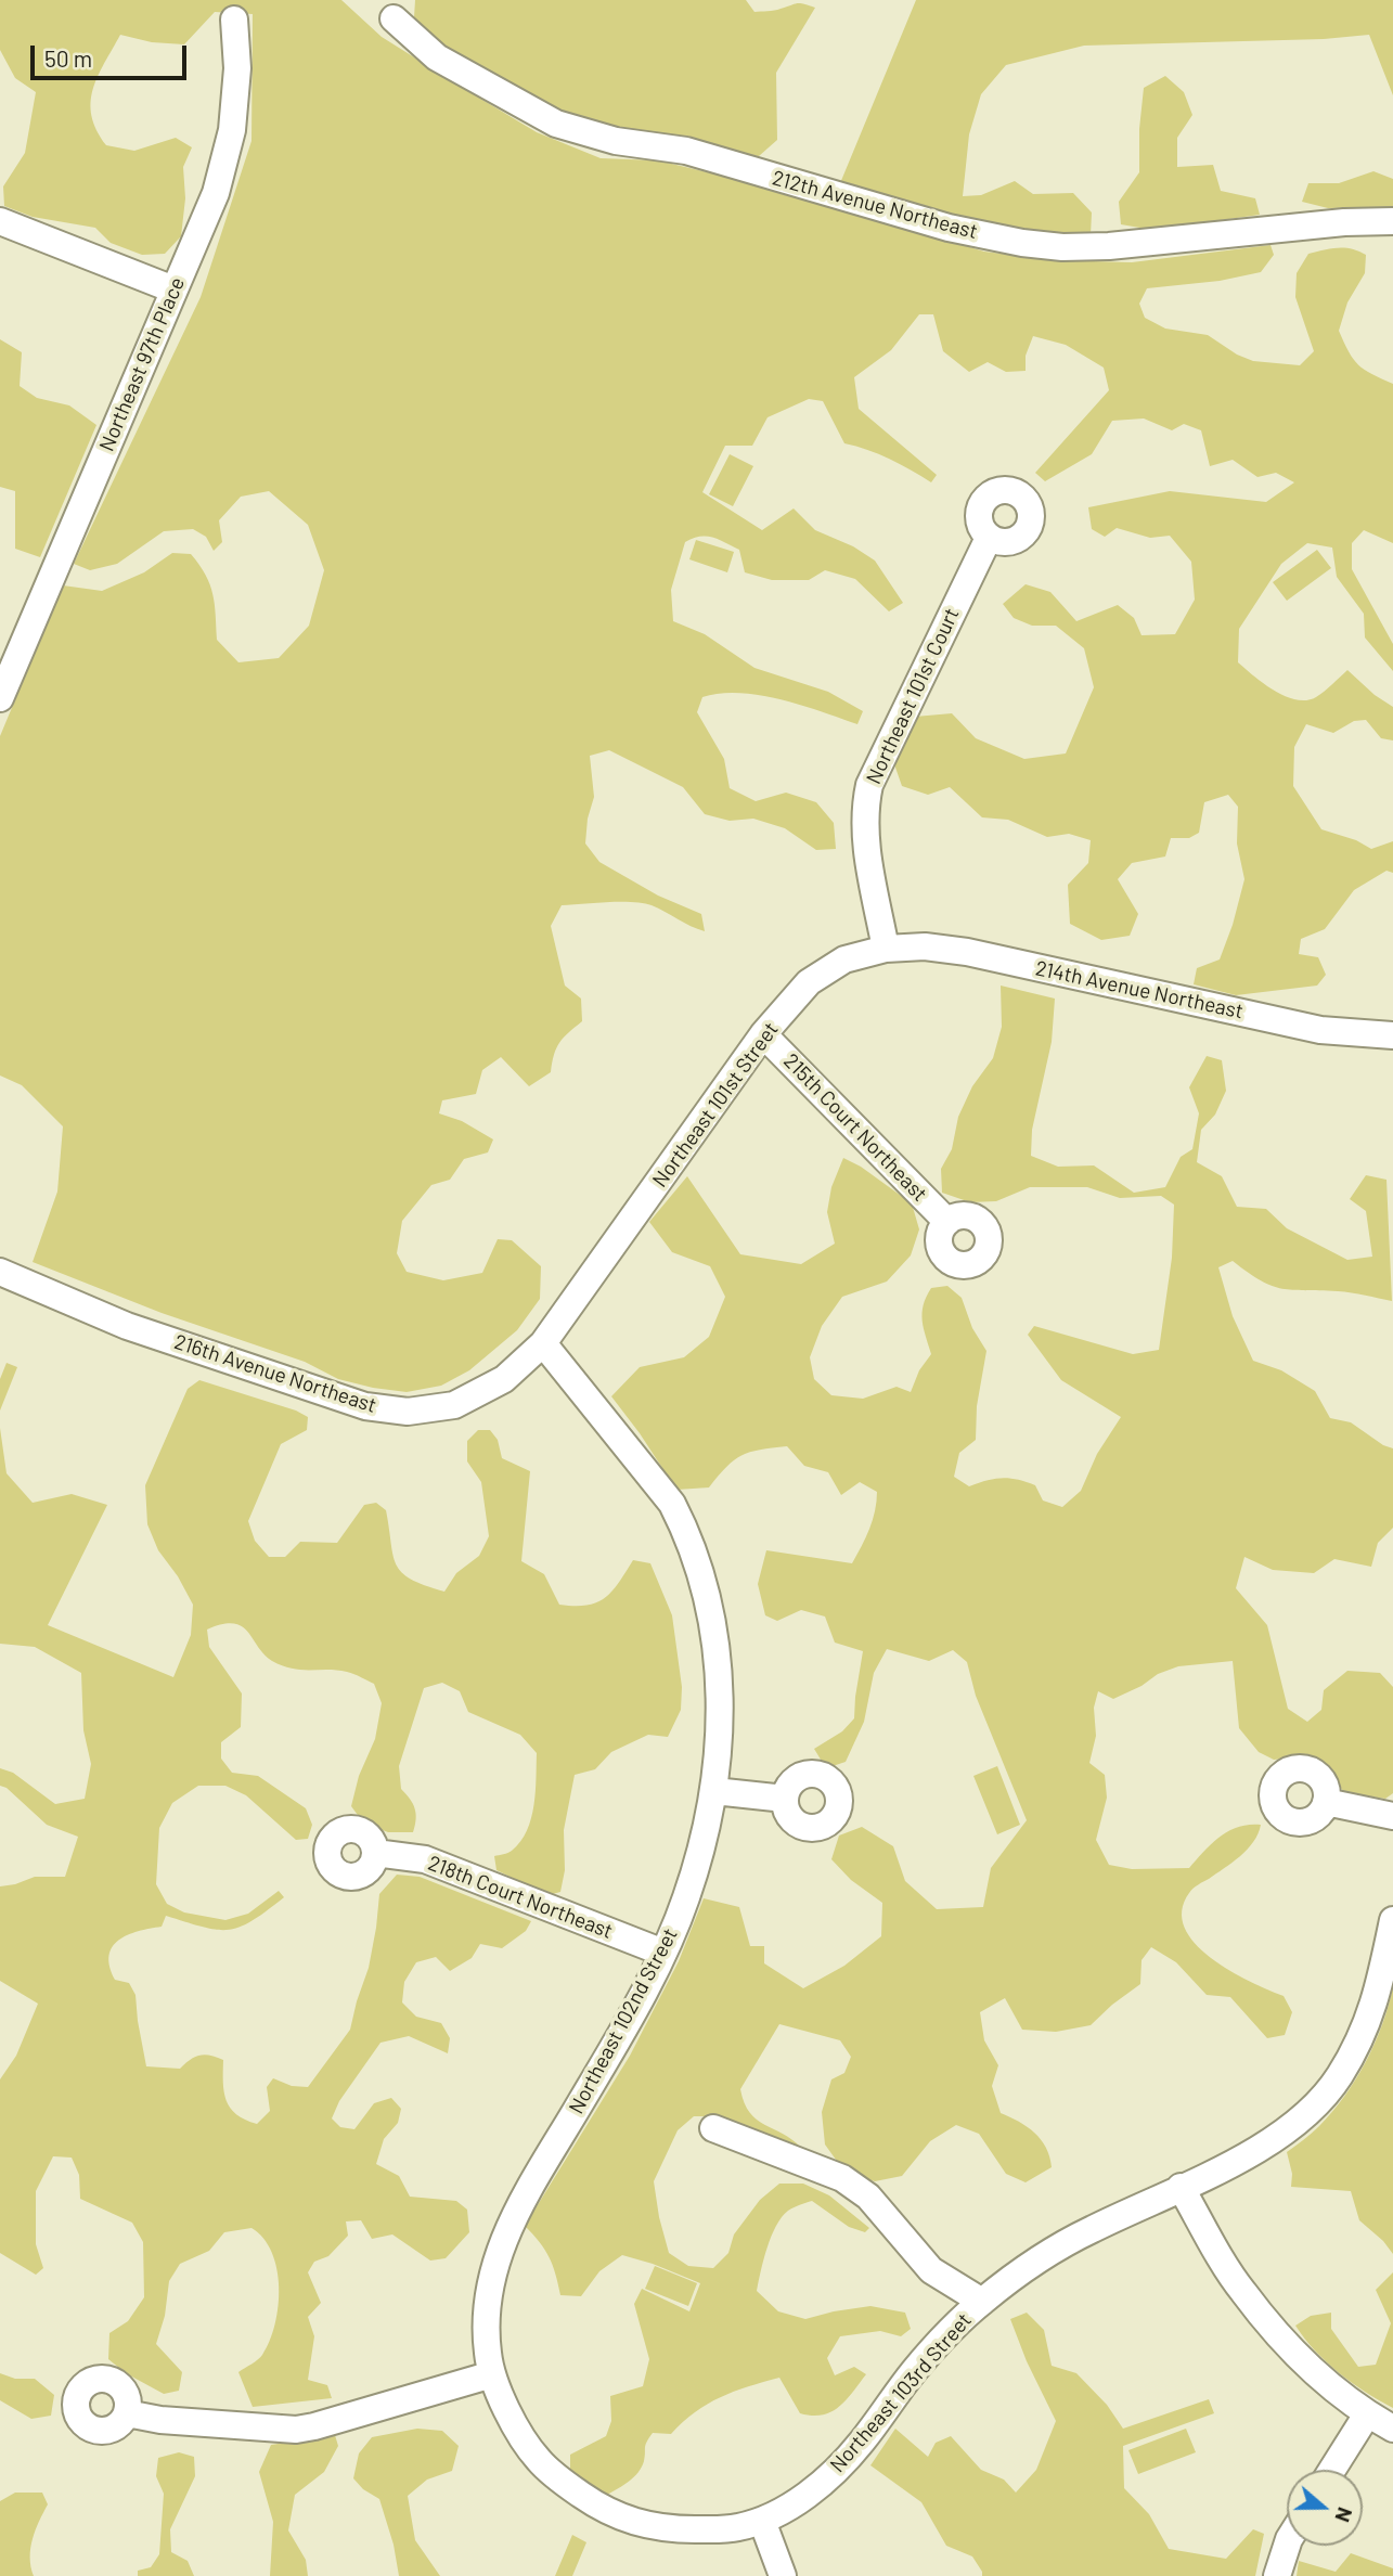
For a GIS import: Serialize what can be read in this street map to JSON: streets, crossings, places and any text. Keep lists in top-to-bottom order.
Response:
{
  "streets": {
    "street": [
      "212th Avenue Northeast",
      "Northeast 97th Place",
      "Northeast 101st Court",
      "214th Avenue Northeast",
      "Northeast 101st Street",
      "215th Court Northeast",
      "216th Avenue Northeast",
      "218th Court Northeast",
      "Northeast 102nd Street",
      "Northeast 103rd Street"
    ]
  },
  "crossings": [
    ["Northeast 101st Court", "214th Avenue Northeast"],
    ["Northeast 101st Court", "Northeast 101st Street"],
    ["214th Avenue Northeast", "Northeast 101st Street"],
    ["Northeast 101st Street", "215th Court Northeast"],
    ["Northeast 101st Street", "216th Avenue Northeast"],
    ["Northeast 101st Street", "Northeast 102nd Street"],
    ["216th Avenue Northeast", "Northeast 102nd Street"],
    ["218th Court Northeast", "Northeast 102nd Street"],
    ["Northeast 102nd Street", "Northeast 103rd Street"]
  ],
  "scale_bar": "50 m",
  "north": "right"
}
